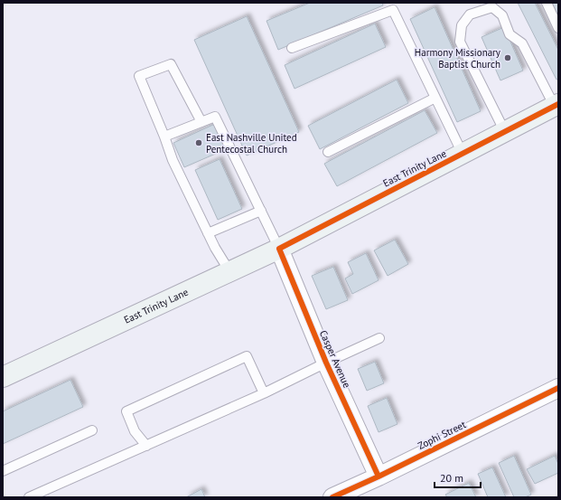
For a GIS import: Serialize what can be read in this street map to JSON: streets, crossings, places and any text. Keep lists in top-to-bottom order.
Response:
{
  "streets": {
    "main road": ["East Trinity Lane"],
    "street": ["Casper Avenue", "Zophi Street"]
  },
  "crossings": [
    ["East Trinity Lane", "Casper Avenue"],
    ["Casper Avenue", "Zophi Street"]
  ],
  "places": ["Harmony Missionary Baptist Church", "East Nashville United Pentecostal Church"],
  "scale_bar": "20 m"
}
